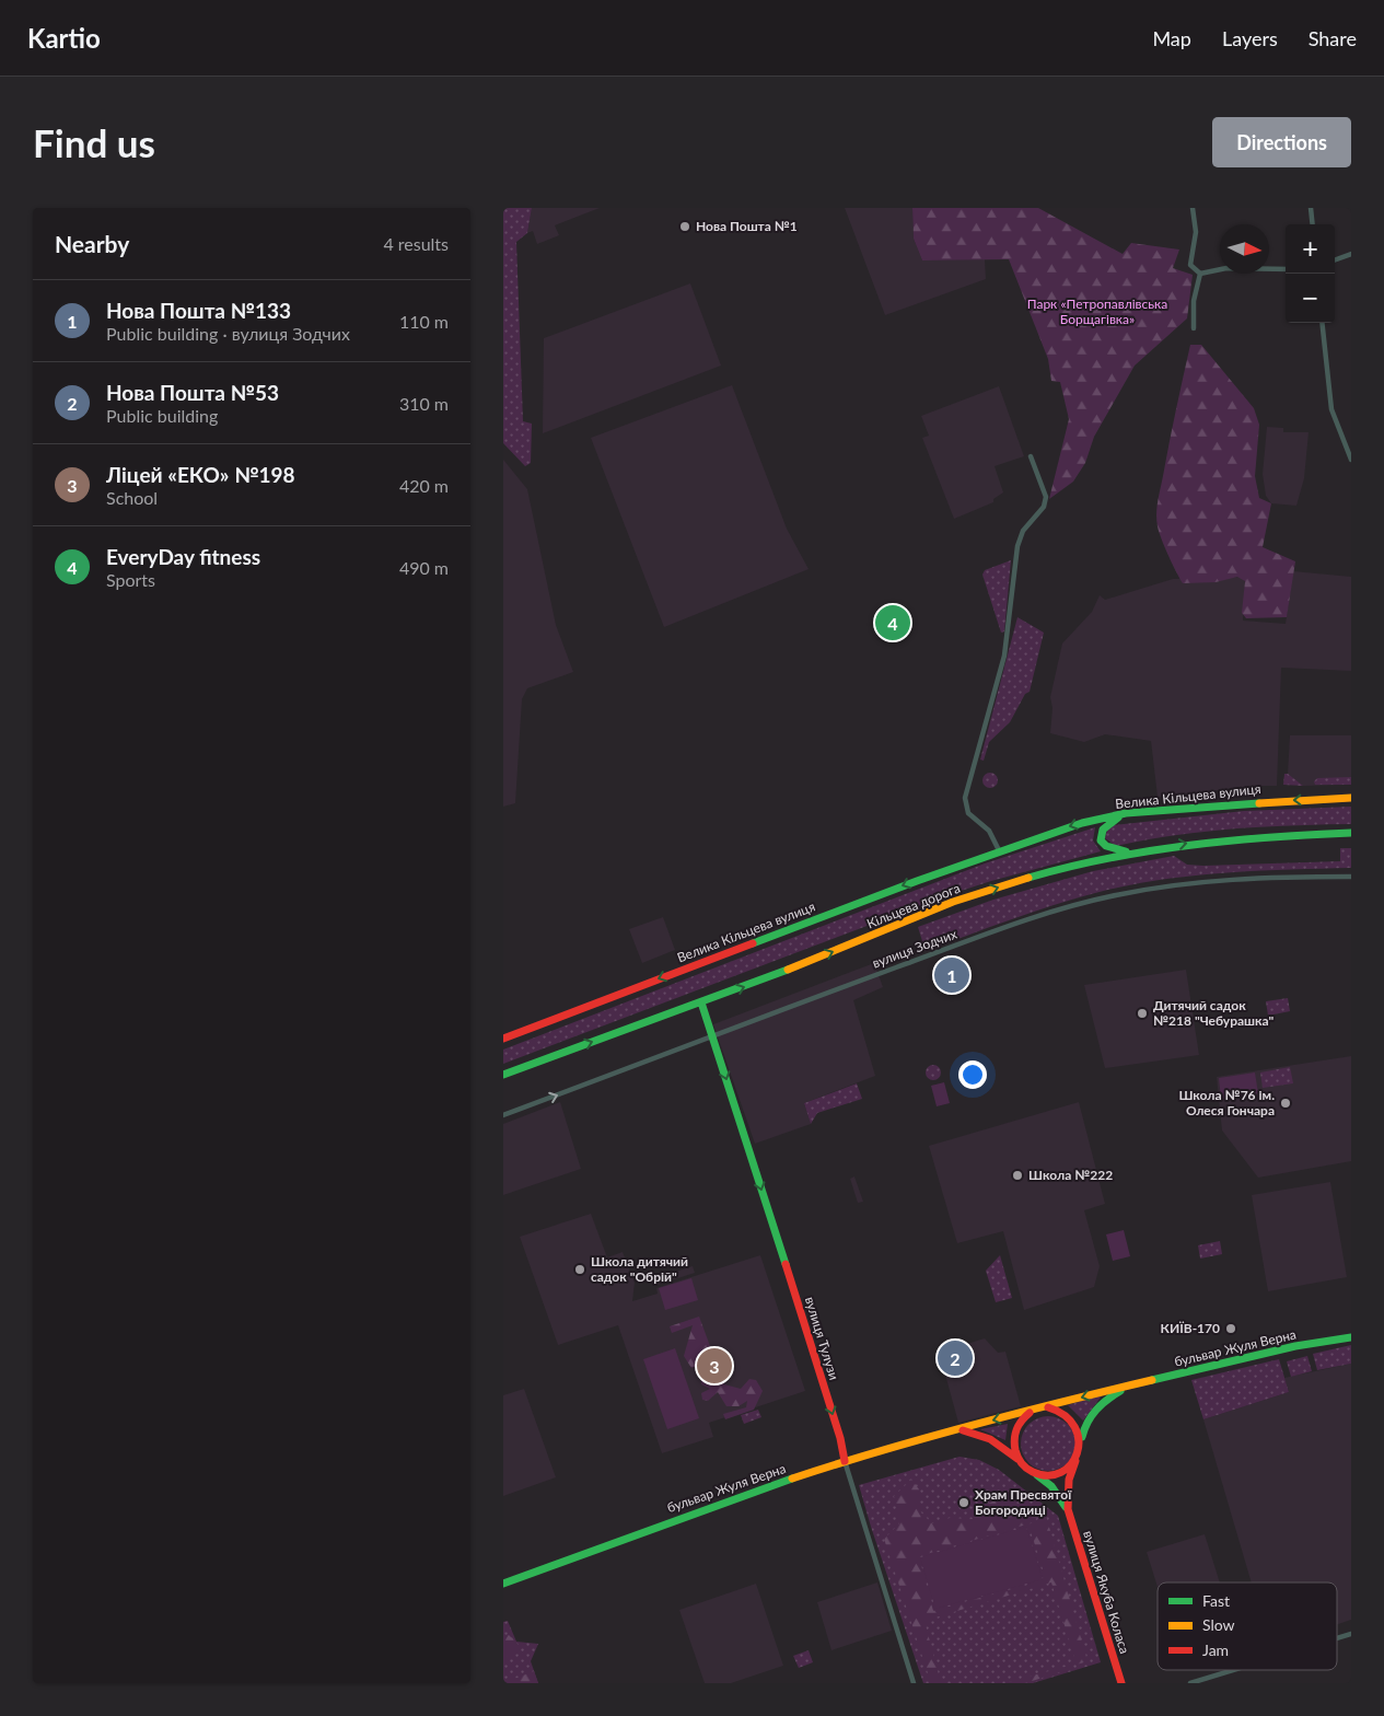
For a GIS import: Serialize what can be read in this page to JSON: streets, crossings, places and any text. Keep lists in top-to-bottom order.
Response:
{
  "streets": {
    "main road": [
      "Велика Кільцева вулиця",
      "Кільцева дорога",
      "вулиця Тулузи",
      "бульвар Жуля Верна",
      "вулиця Якуба Коласа"
    ],
    "street": ["вулиця Зодчих"]
  },
  "crossings": [
    ["Кільцева дорога", "вулиця Тулузи"],
    ["вулиця Зодчих", "вулиця Тулузи"],
    ["вулиця Тулузи", "бульвар Жуля Верна"],
    ["бульвар Жуля Верна", "вулиця Якуба Коласа"]
  ],
  "one_way": ["Велика Кільцева вулиця", "Кільцева дорога", "вулиця Тулузи"],
  "parks": ["Парк «Петропавлівська Борщагівка»"],
  "places": [
    "Нова Пошта №1",
    "Дитячий садок №218 \"Чебурашка\"",
    "Школа №76 ім. Олеся Гончара",
    "Школа №222",
    "Школа дитячий садок \"Обрій\"",
    "КИЇВ-170",
    "Храм Пресвятої Богородиці"
  ],
  "legend": ["Fast", "Slow", "Jam"],
  "north": "right",
  "page": {
    "header": "Kartio",
    "nav": ["Map", "Layers", "Share"],
    "buttons": "Directions",
    "title": "Find us",
    "heading": ["Nearby", "4 results"],
    "map_buttons": ["+", "−"],
    "list": [
      {
        "mark": "1",
        "name": "Нова Пошта №133",
        "note": "Public building · вулиця Зодчих",
        "value": "110 m"
      },
      {
        "mark": "2",
        "name": "Нова Пошта №53",
        "note": "Public building",
        "value": "310 m"
      },
      {
        "mark": "3",
        "name": "Ліцей «ЕКО» №198",
        "note": "School",
        "value": "420 m"
      },
      {
        "mark": "4",
        "name": "EveryDay fitness",
        "note": "Sports",
        "value": "490 m"
      }
    ],
    "pins": [
      "4",
      "1",
      "2",
      "3"
    ]
  }
}
